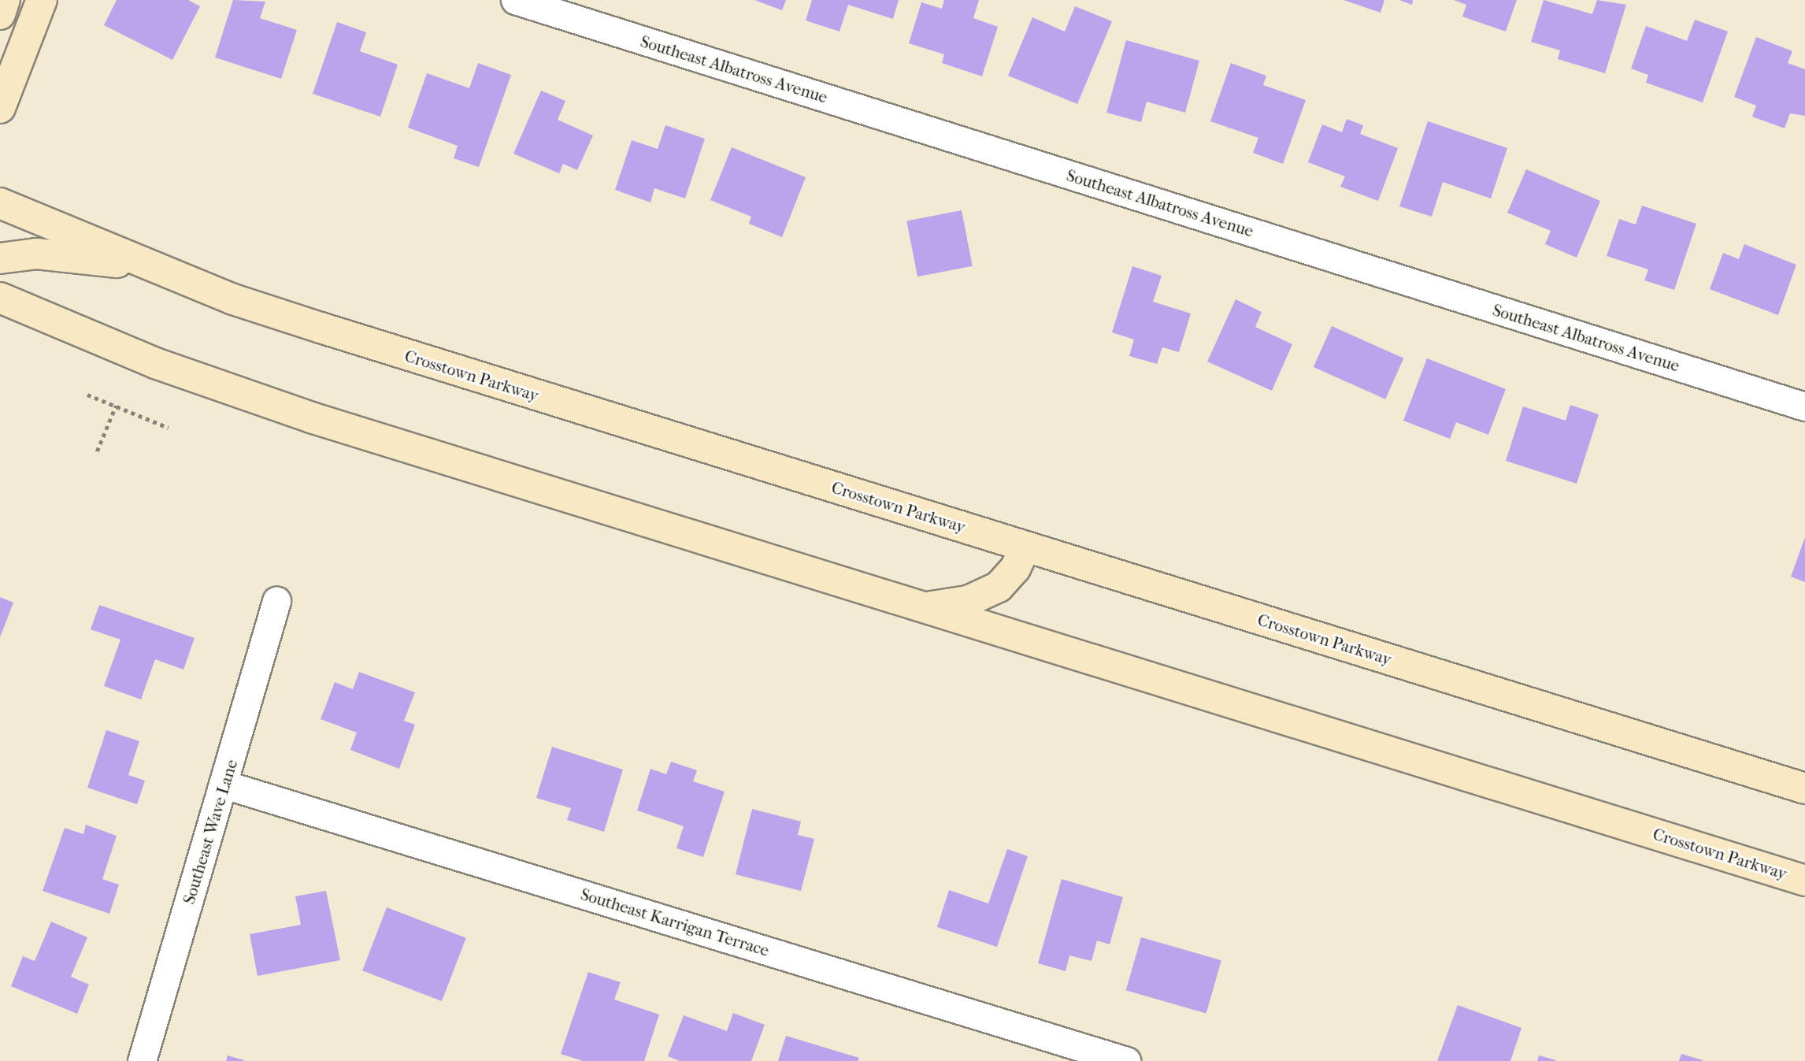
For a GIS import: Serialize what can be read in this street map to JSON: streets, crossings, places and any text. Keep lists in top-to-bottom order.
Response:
{
  "streets": {
    "main road": ["Crosstown Parkway"],
    "street": ["Southeast Albatross Avenue", "Southeast Wave Lane", "Southeast Karrigan Terrace"]
  },
  "crossings": [
    ["Southeast Wave Lane", "Southeast Karrigan Terrace"]
  ]
}
